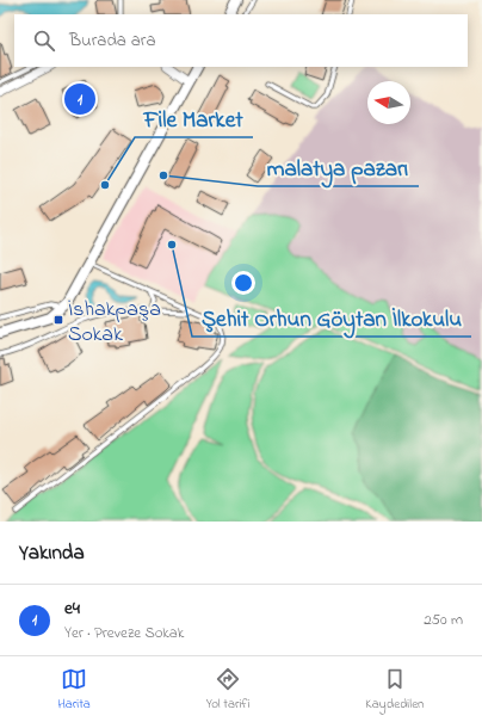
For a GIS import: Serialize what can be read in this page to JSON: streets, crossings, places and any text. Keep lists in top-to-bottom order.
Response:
{
  "places": {
    "other": ["malatya pazarı", "File Market", "Şehit Orhun Göytan İlkokulu"],
    "transit": ["İshakpaşa Sokak"]
  },
  "north": "left",
  "page": {
    "search": "Burada ara",
    "pins": "1",
    "heading": "Yakında",
    "list": [
      {
        "mark": "1",
        "name": "e4",
        "note": "Yer · Preveze Sokak",
        "value": "250 m"
      }
    ],
    "nav": ["Harita", "Yol tarifi", "Kaydedilen"]
  }
}
